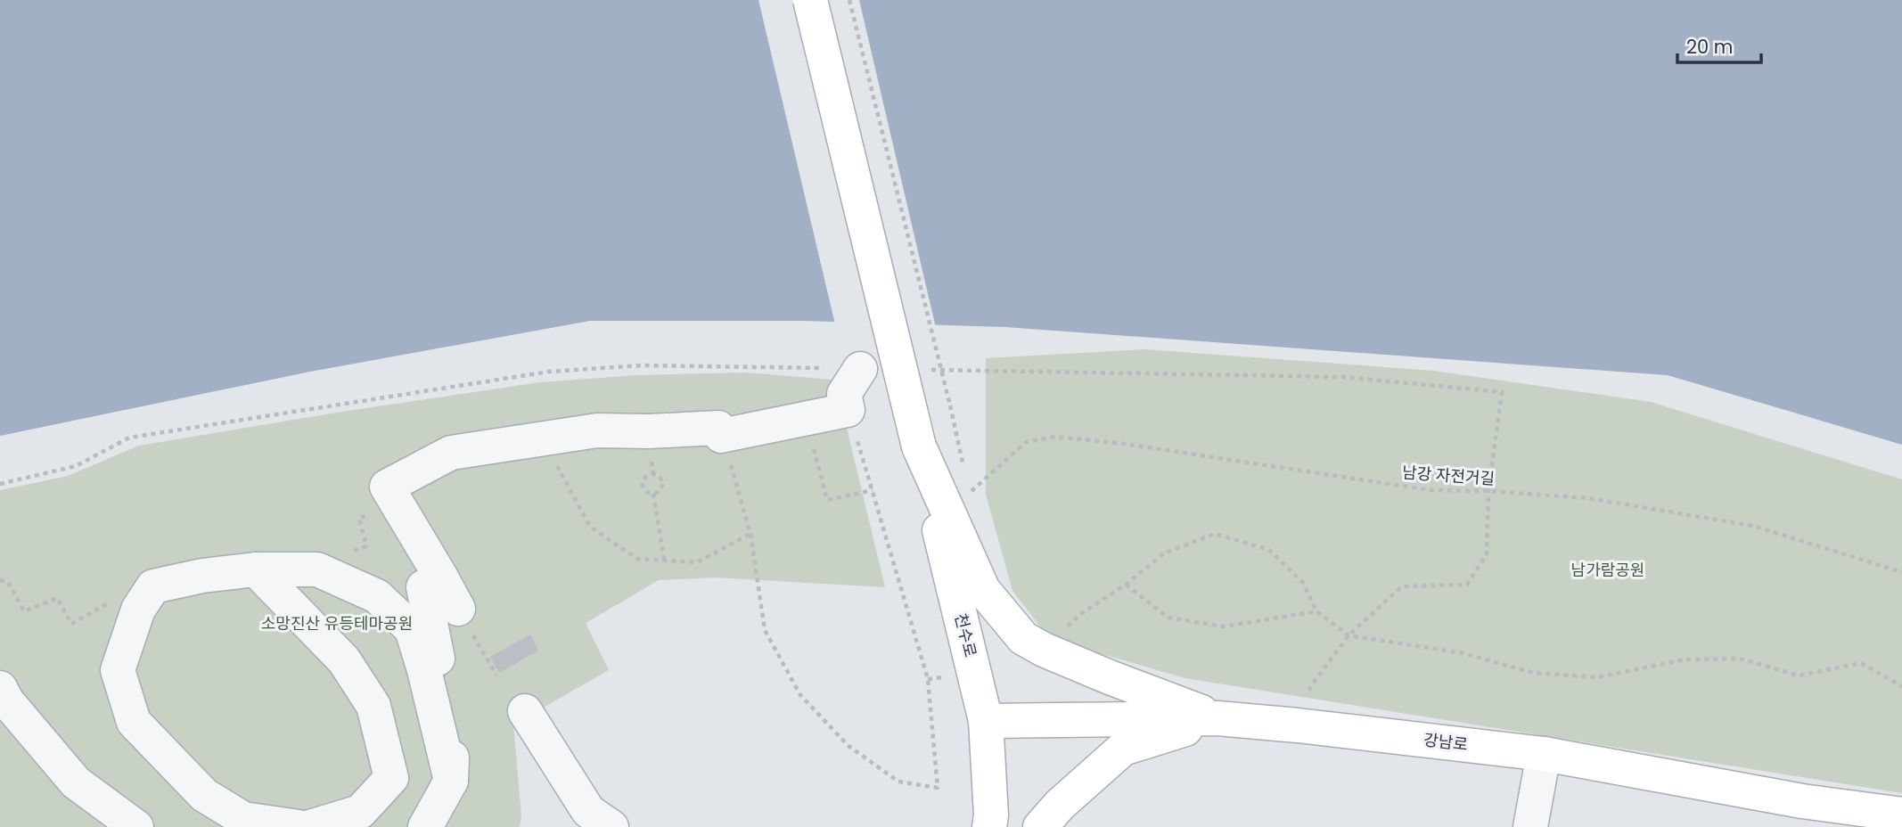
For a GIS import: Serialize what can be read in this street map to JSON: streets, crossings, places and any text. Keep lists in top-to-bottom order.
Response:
{
  "streets": {
    "street": ["천수로", "강남로"],
    "path": ["남강 자전거길"]
  },
  "crossings": [
    ["천수로", "강남로"]
  ],
  "parks": ["남가람공원", "소망진산 유등테마공원"],
  "scale_bar": "20 m"
}
